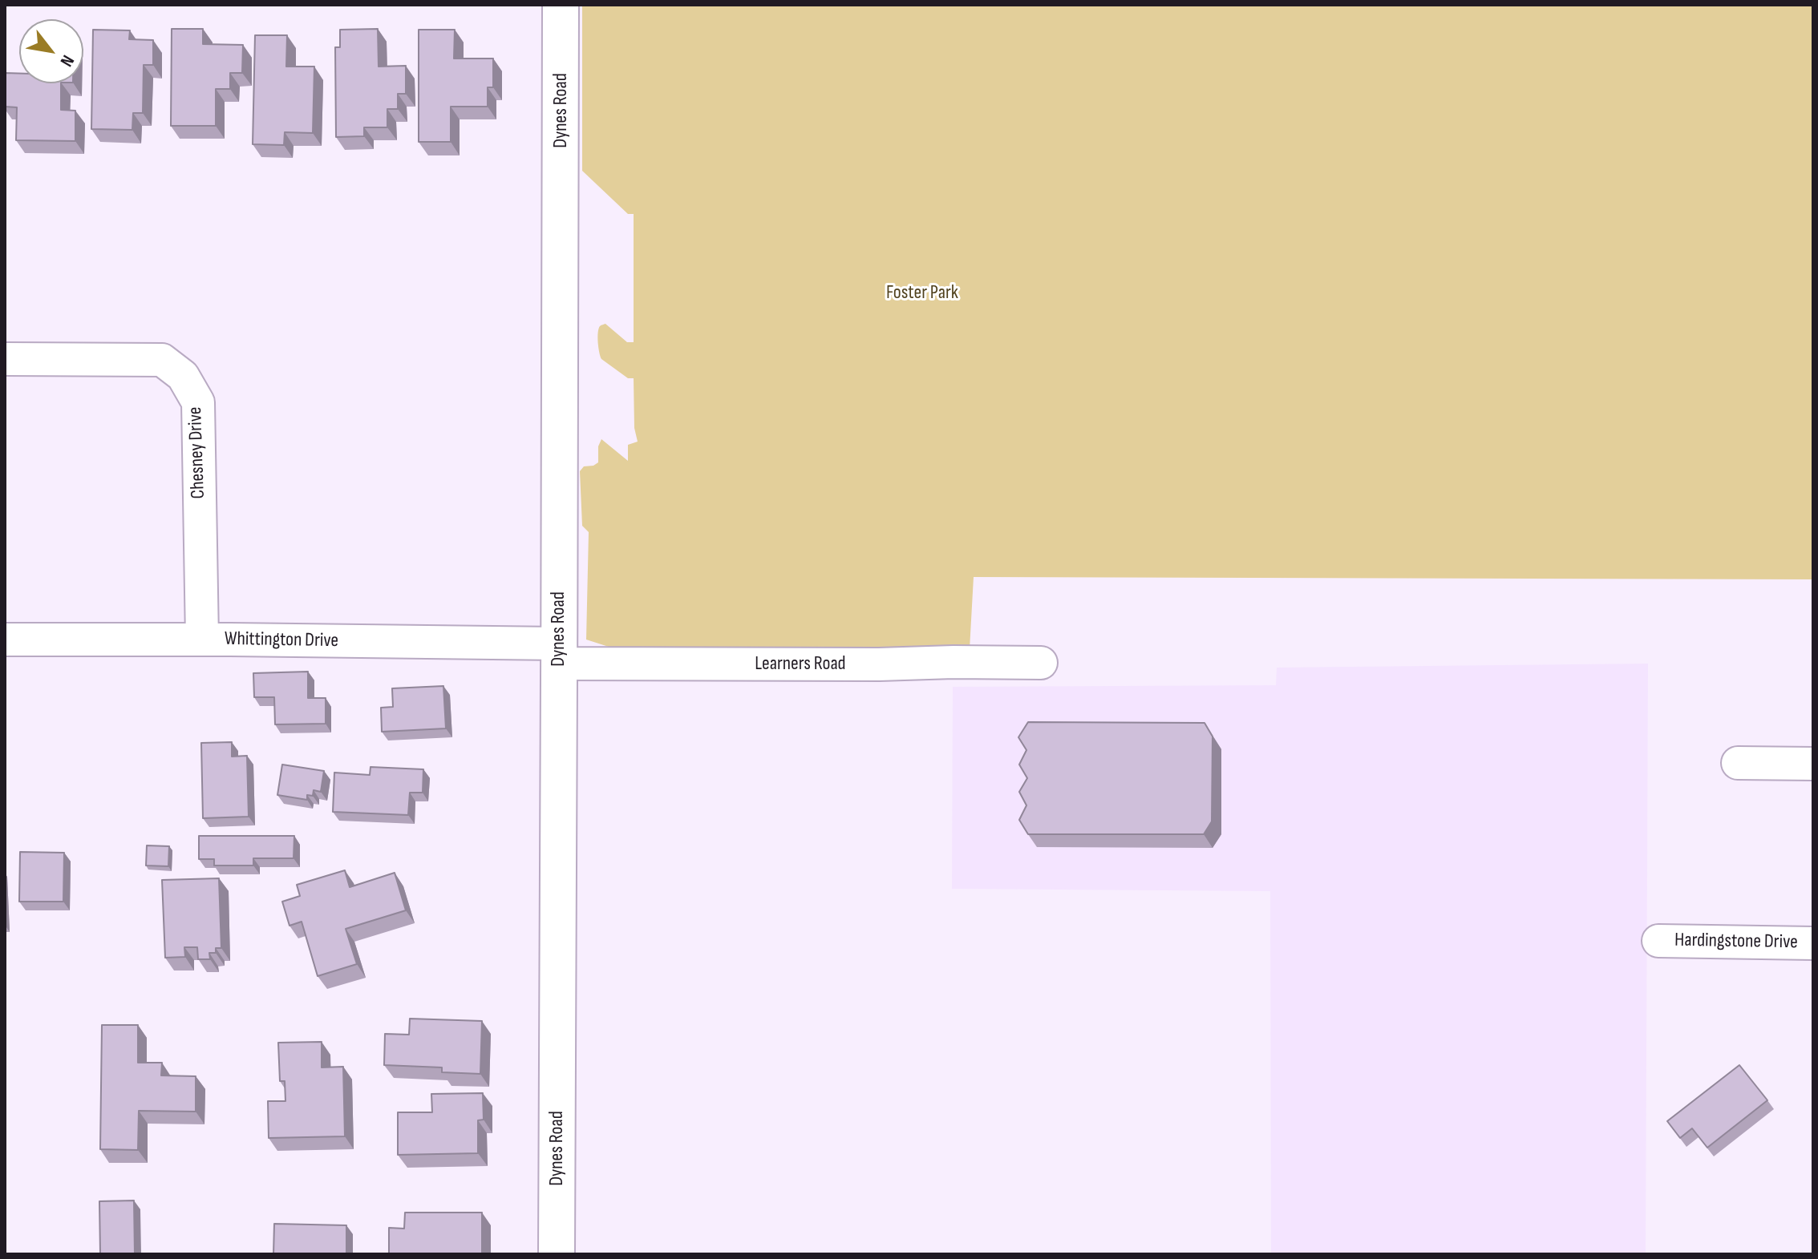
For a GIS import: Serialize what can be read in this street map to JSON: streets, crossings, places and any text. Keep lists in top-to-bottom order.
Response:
{
  "streets": {
    "street": [
      "Dynes Road",
      "Chesney Drive",
      "Whittington Drive",
      "Learners Road",
      "Hardingstone Drive"
    ]
  },
  "crossings": [
    ["Dynes Road", "Whittington Drive"],
    ["Dynes Road", "Learners Road"],
    ["Chesney Drive", "Whittington Drive"],
    ["Whittington Drive", "Learners Road"]
  ],
  "parks": ["Foster Park"],
  "north": "bottom right"
}
